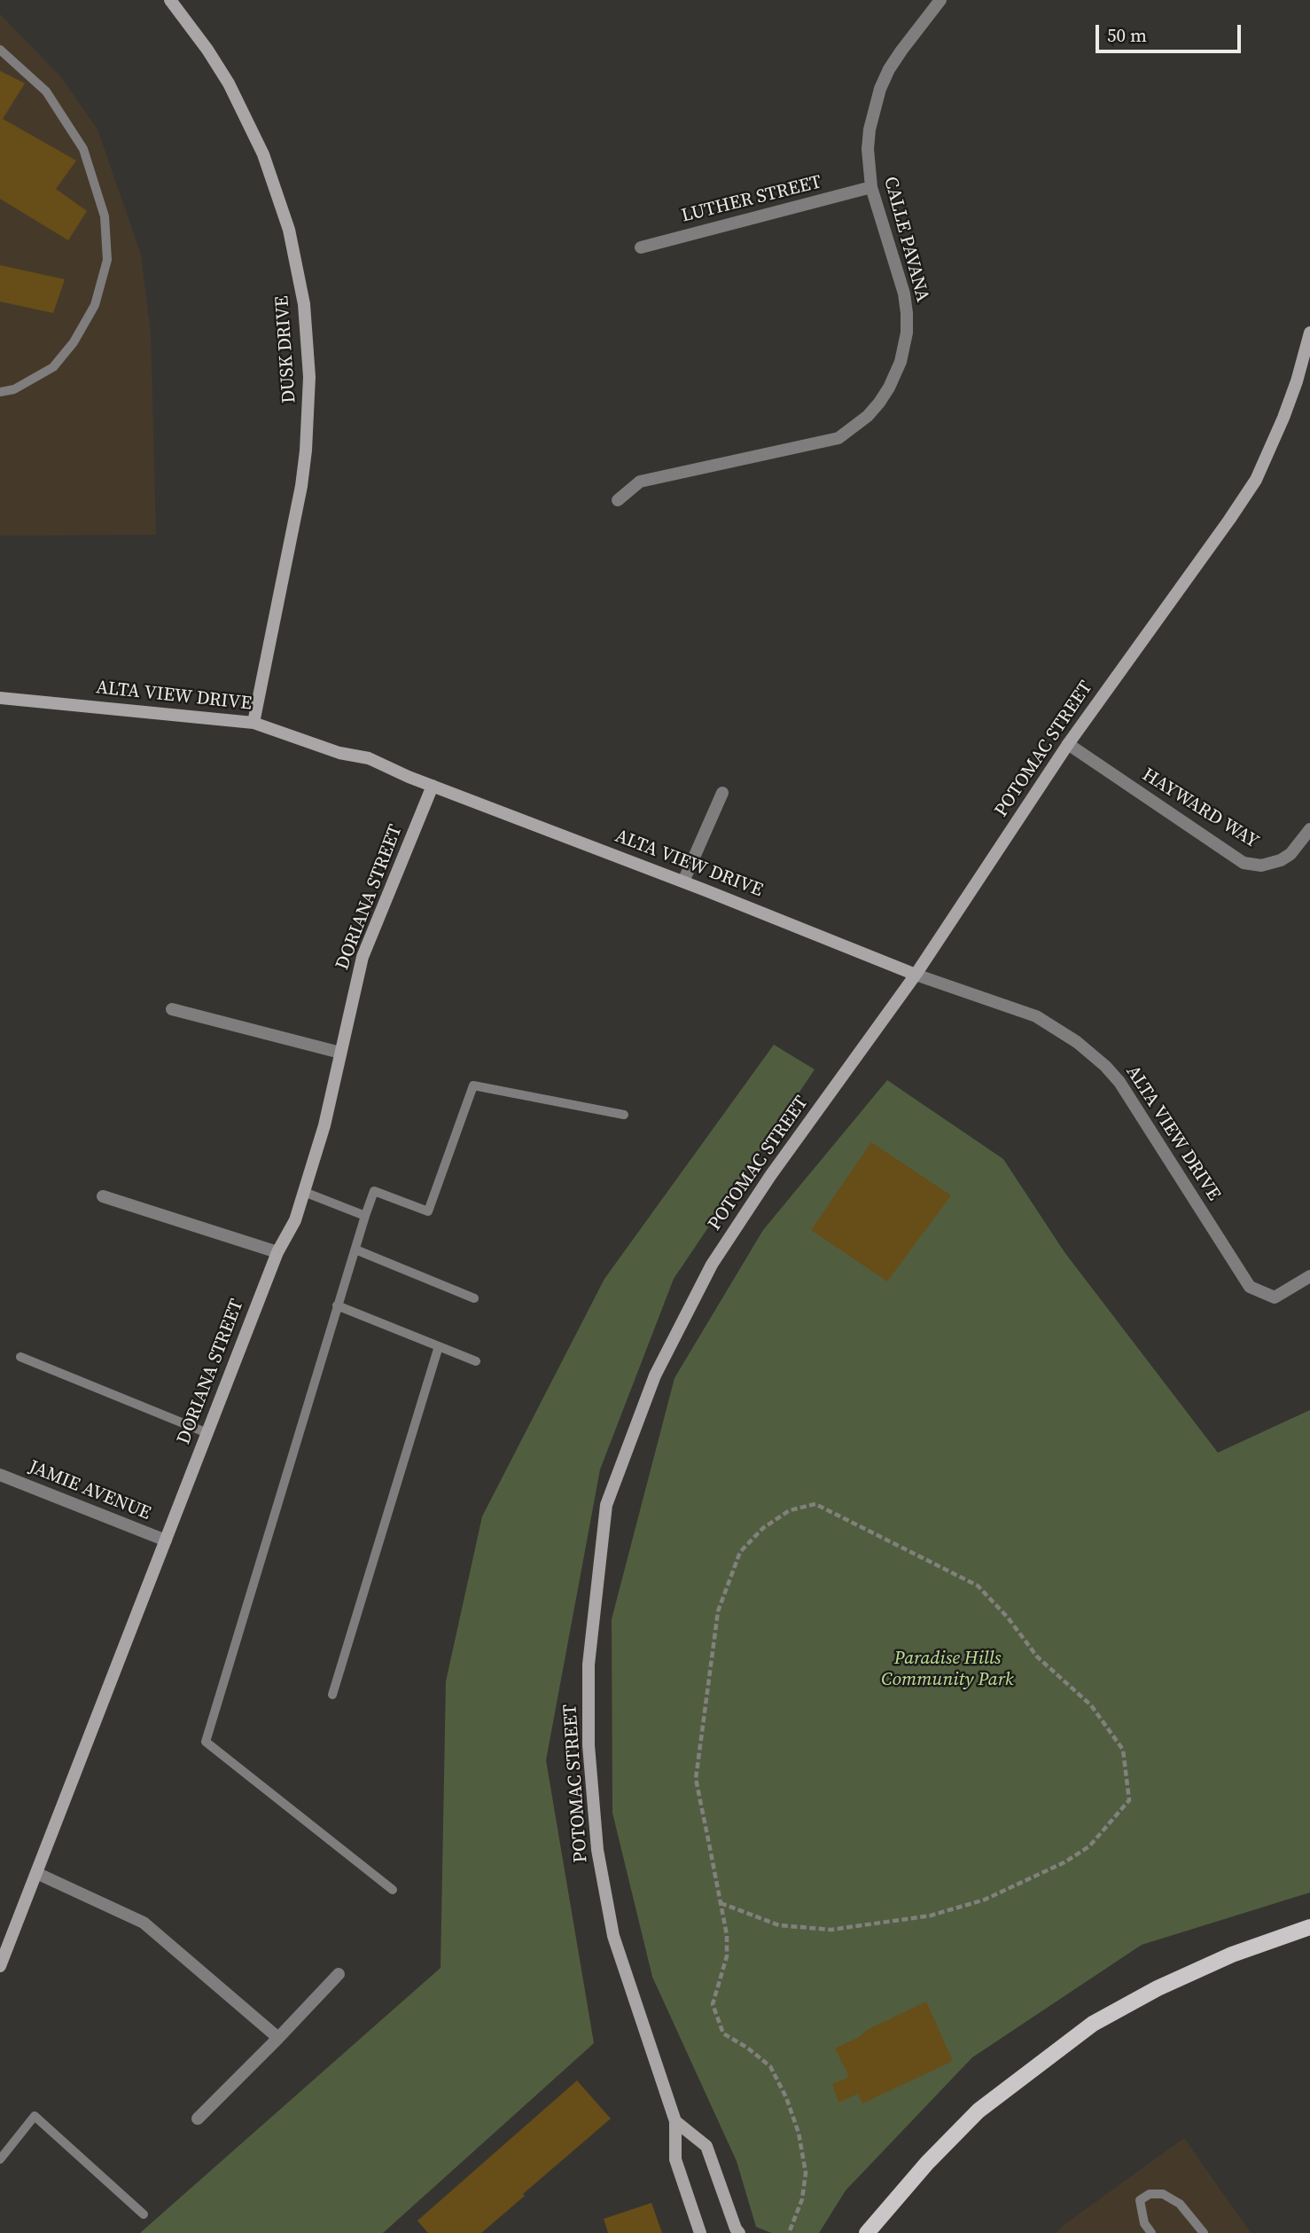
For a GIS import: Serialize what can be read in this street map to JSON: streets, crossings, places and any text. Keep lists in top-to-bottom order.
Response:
{
  "streets": {
    "street": [
      "LUTHER STREET",
      "CALLE PAVANA",
      "DUSK DRIVE",
      "ALTA VIEW DRIVE",
      "POTOMAC STREET",
      "HAYWARD WAY",
      "DORIANA STREET",
      "JAMIE AVENUE"
    ]
  },
  "crossings": [
    ["LUTHER STREET", "CALLE PAVANA"],
    ["DUSK DRIVE", "ALTA VIEW DRIVE"],
    ["ALTA VIEW DRIVE", "POTOMAC STREET"],
    ["ALTA VIEW DRIVE", "DORIANA STREET"],
    ["POTOMAC STREET", "HAYWARD WAY"],
    ["DORIANA STREET", "JAMIE AVENUE"]
  ],
  "parks": ["Paradise Hills Community Park"],
  "scale_bar": "50 m"
}
